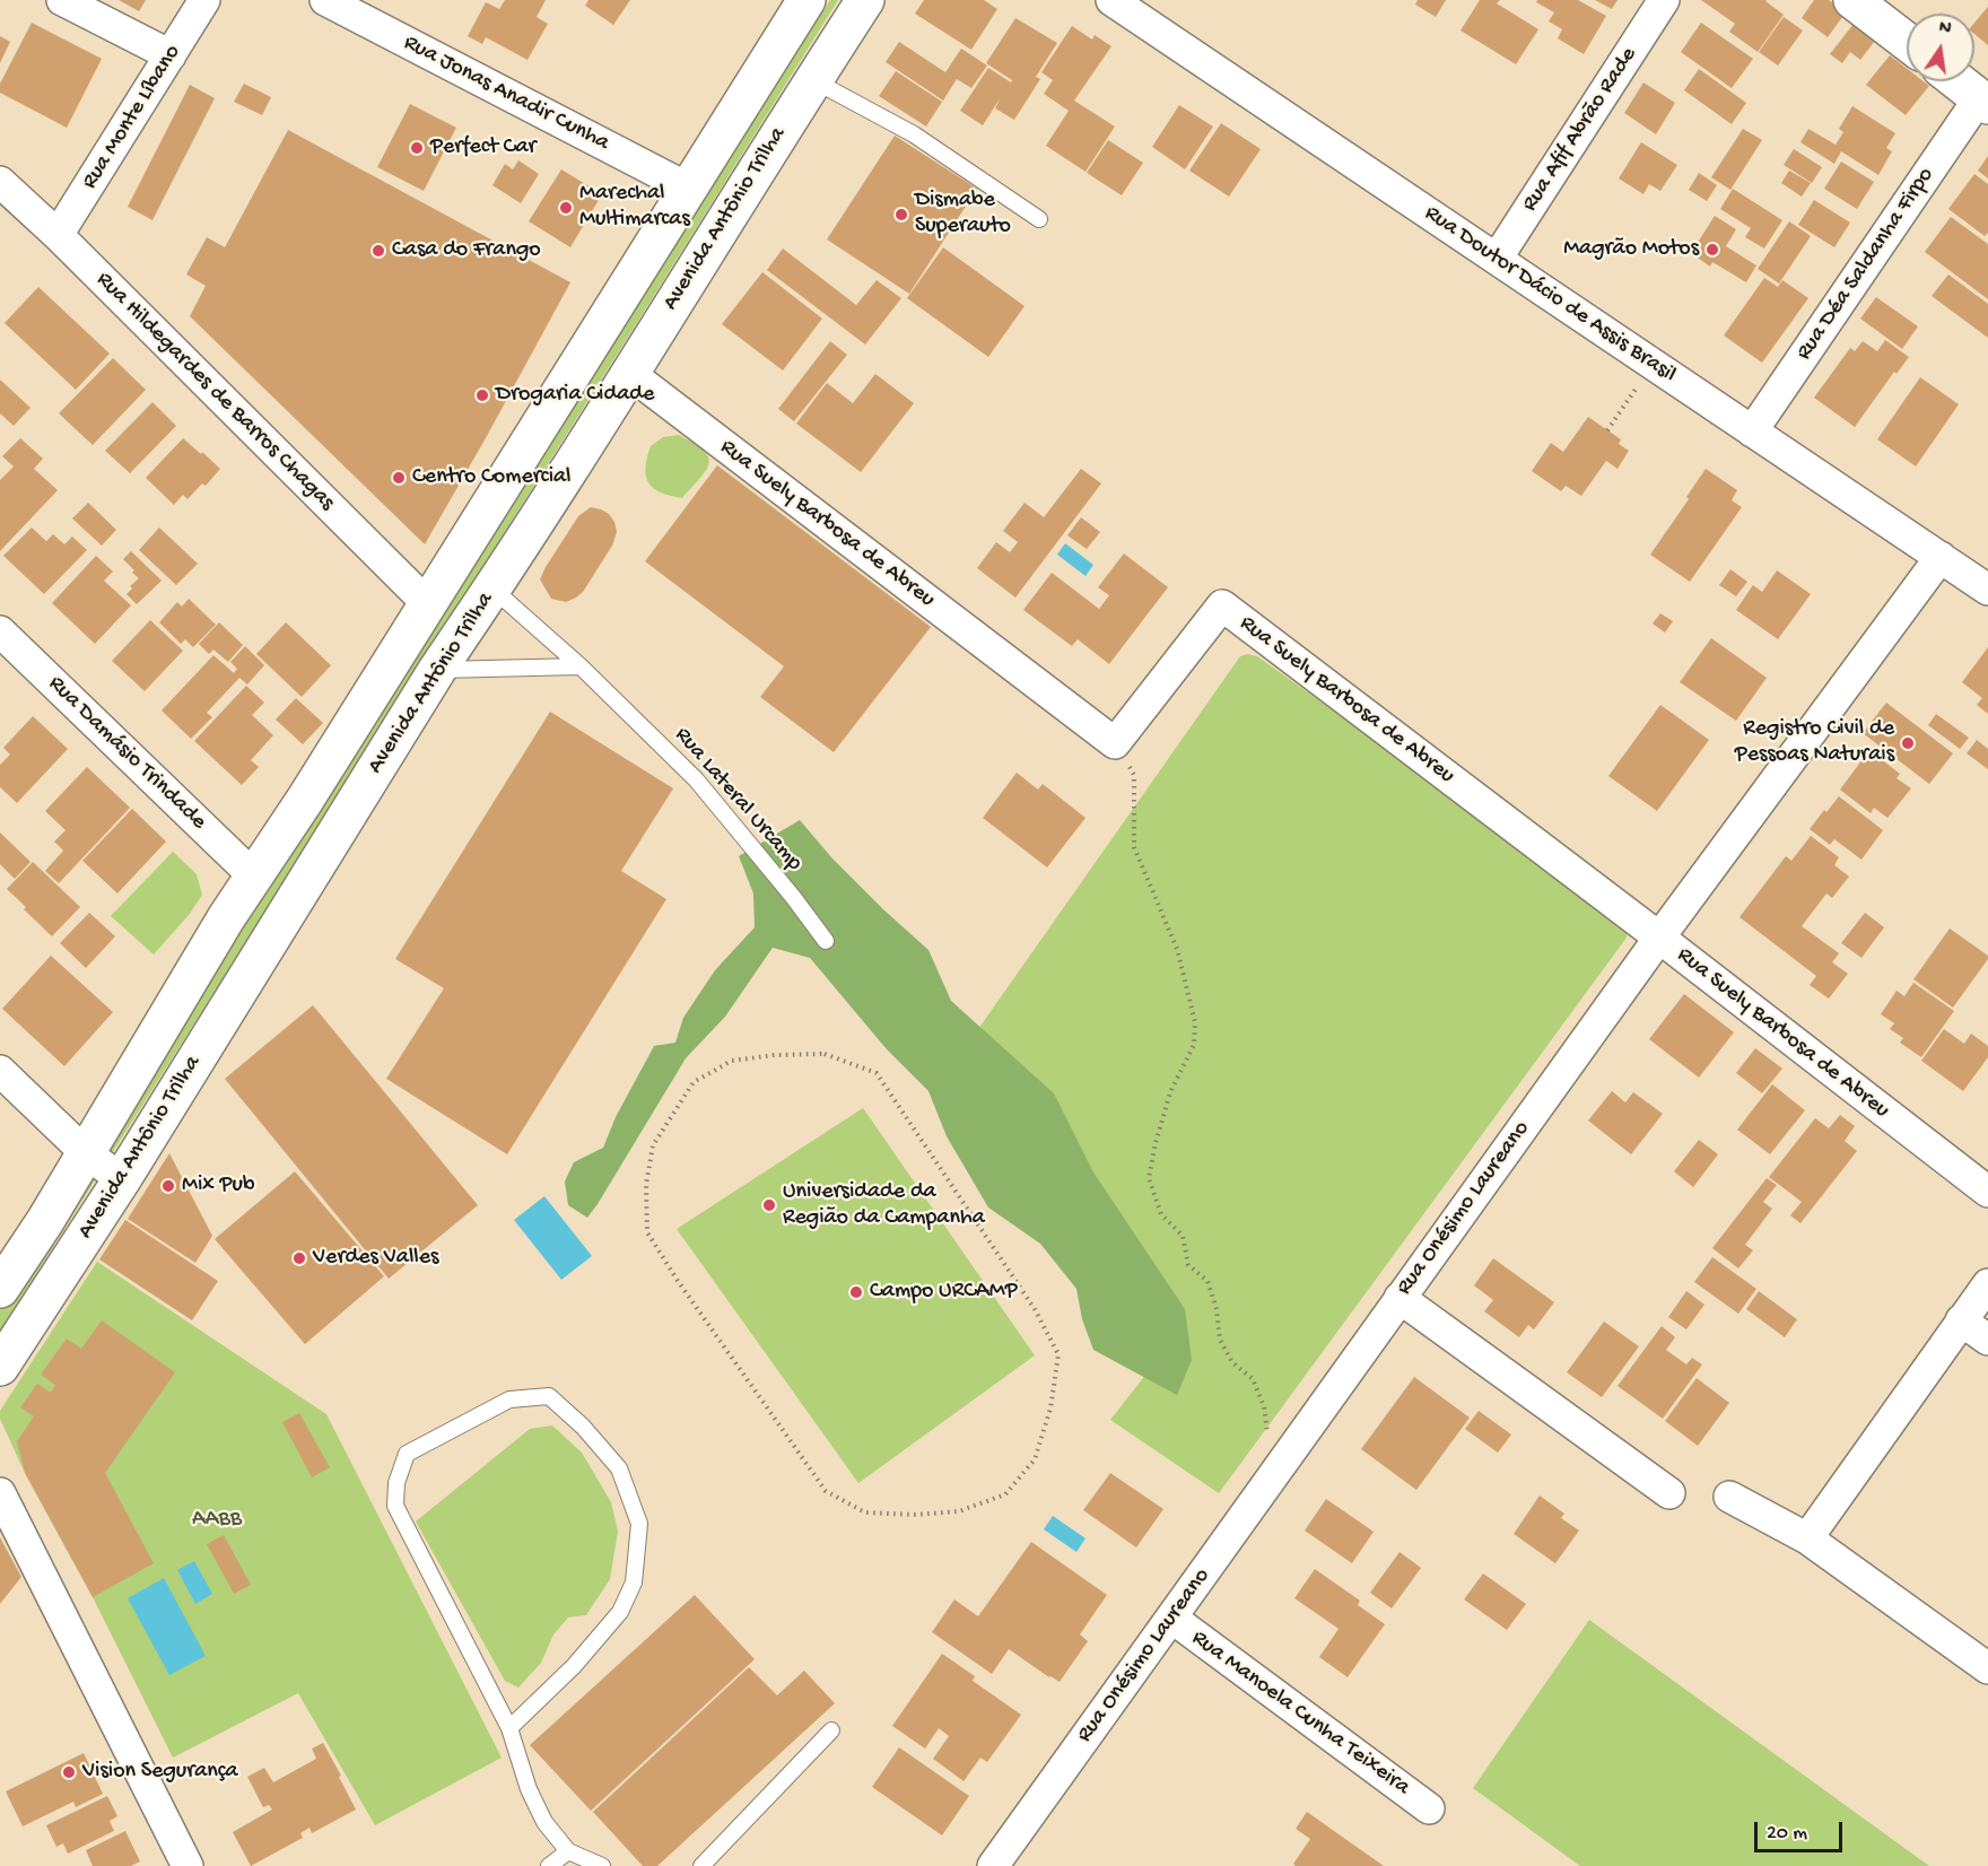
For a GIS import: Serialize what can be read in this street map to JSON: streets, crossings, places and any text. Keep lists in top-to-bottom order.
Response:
{
  "streets": {
    "main road": ["Avenida Antônio Trilha"],
    "street": [
      "Rua Jonas Anadir Cunha",
      "Rua Monte Líbano",
      "Rua Afif Abrão Rade",
      "Rua Déa Saldanha Firpo",
      "Rua Doutor Dácio de Assis Brasil",
      "Rua Hildegardes de Barros Chagas",
      "Rua Suely Barbosa de Abreu",
      "Rua Damásio Trindade",
      "Rua Onésimo Laureano",
      "Rua Manoela Cunha Teixeira"
    ],
    "lane": ["Rua Lateral Urcamp"]
  },
  "crossings": [
    ["Rua Jonas Anadir Cunha", "Avenida Antônio Trilha"],
    ["Rua Monte Líbano", "Rua Hildegardes de Barros Chagas"],
    ["Rua Afif Abrão Rade", "Rua Doutor Dácio de Assis Brasil"],
    ["Avenida Antônio Trilha", "Rua Hildegardes de Barros Chagas"],
    ["Avenida Antônio Trilha", "Rua Suely Barbosa de Abreu"],
    ["Avenida Antônio Trilha", "Rua Damásio Trindade"],
    ["Avenida Antônio Trilha", "Rua Lateral Urcamp"],
    ["Rua Déa Saldanha Firpo", "Rua Doutor Dácio de Assis Brasil"],
    ["Rua Doutor Dácio de Assis Brasil", "Rua Onésimo Laureano"],
    ["Rua Suely Barbosa de Abreu", "Rua Onésimo Laureano"],
    ["Rua Onésimo Laureano", "Rua Manoela Cunha Teixeira"]
  ],
  "parks": ["AABB"],
  "places": [
    "Perfect Car",
    "Marechal Multimarcas",
    "Dismabe Superauto",
    "Magrão Motos",
    "Casa do Frango",
    "Drogaria Cidade",
    "Centro Comercial",
    "Registro Civil de Pessoas Naturais",
    "Mix Pub",
    "Universidade da Região da Campanha",
    "Verdes Valles",
    "Campo URCAMP",
    "Vision Segurança"
  ],
  "scale_bar": "20 m",
  "north": "top"
}
